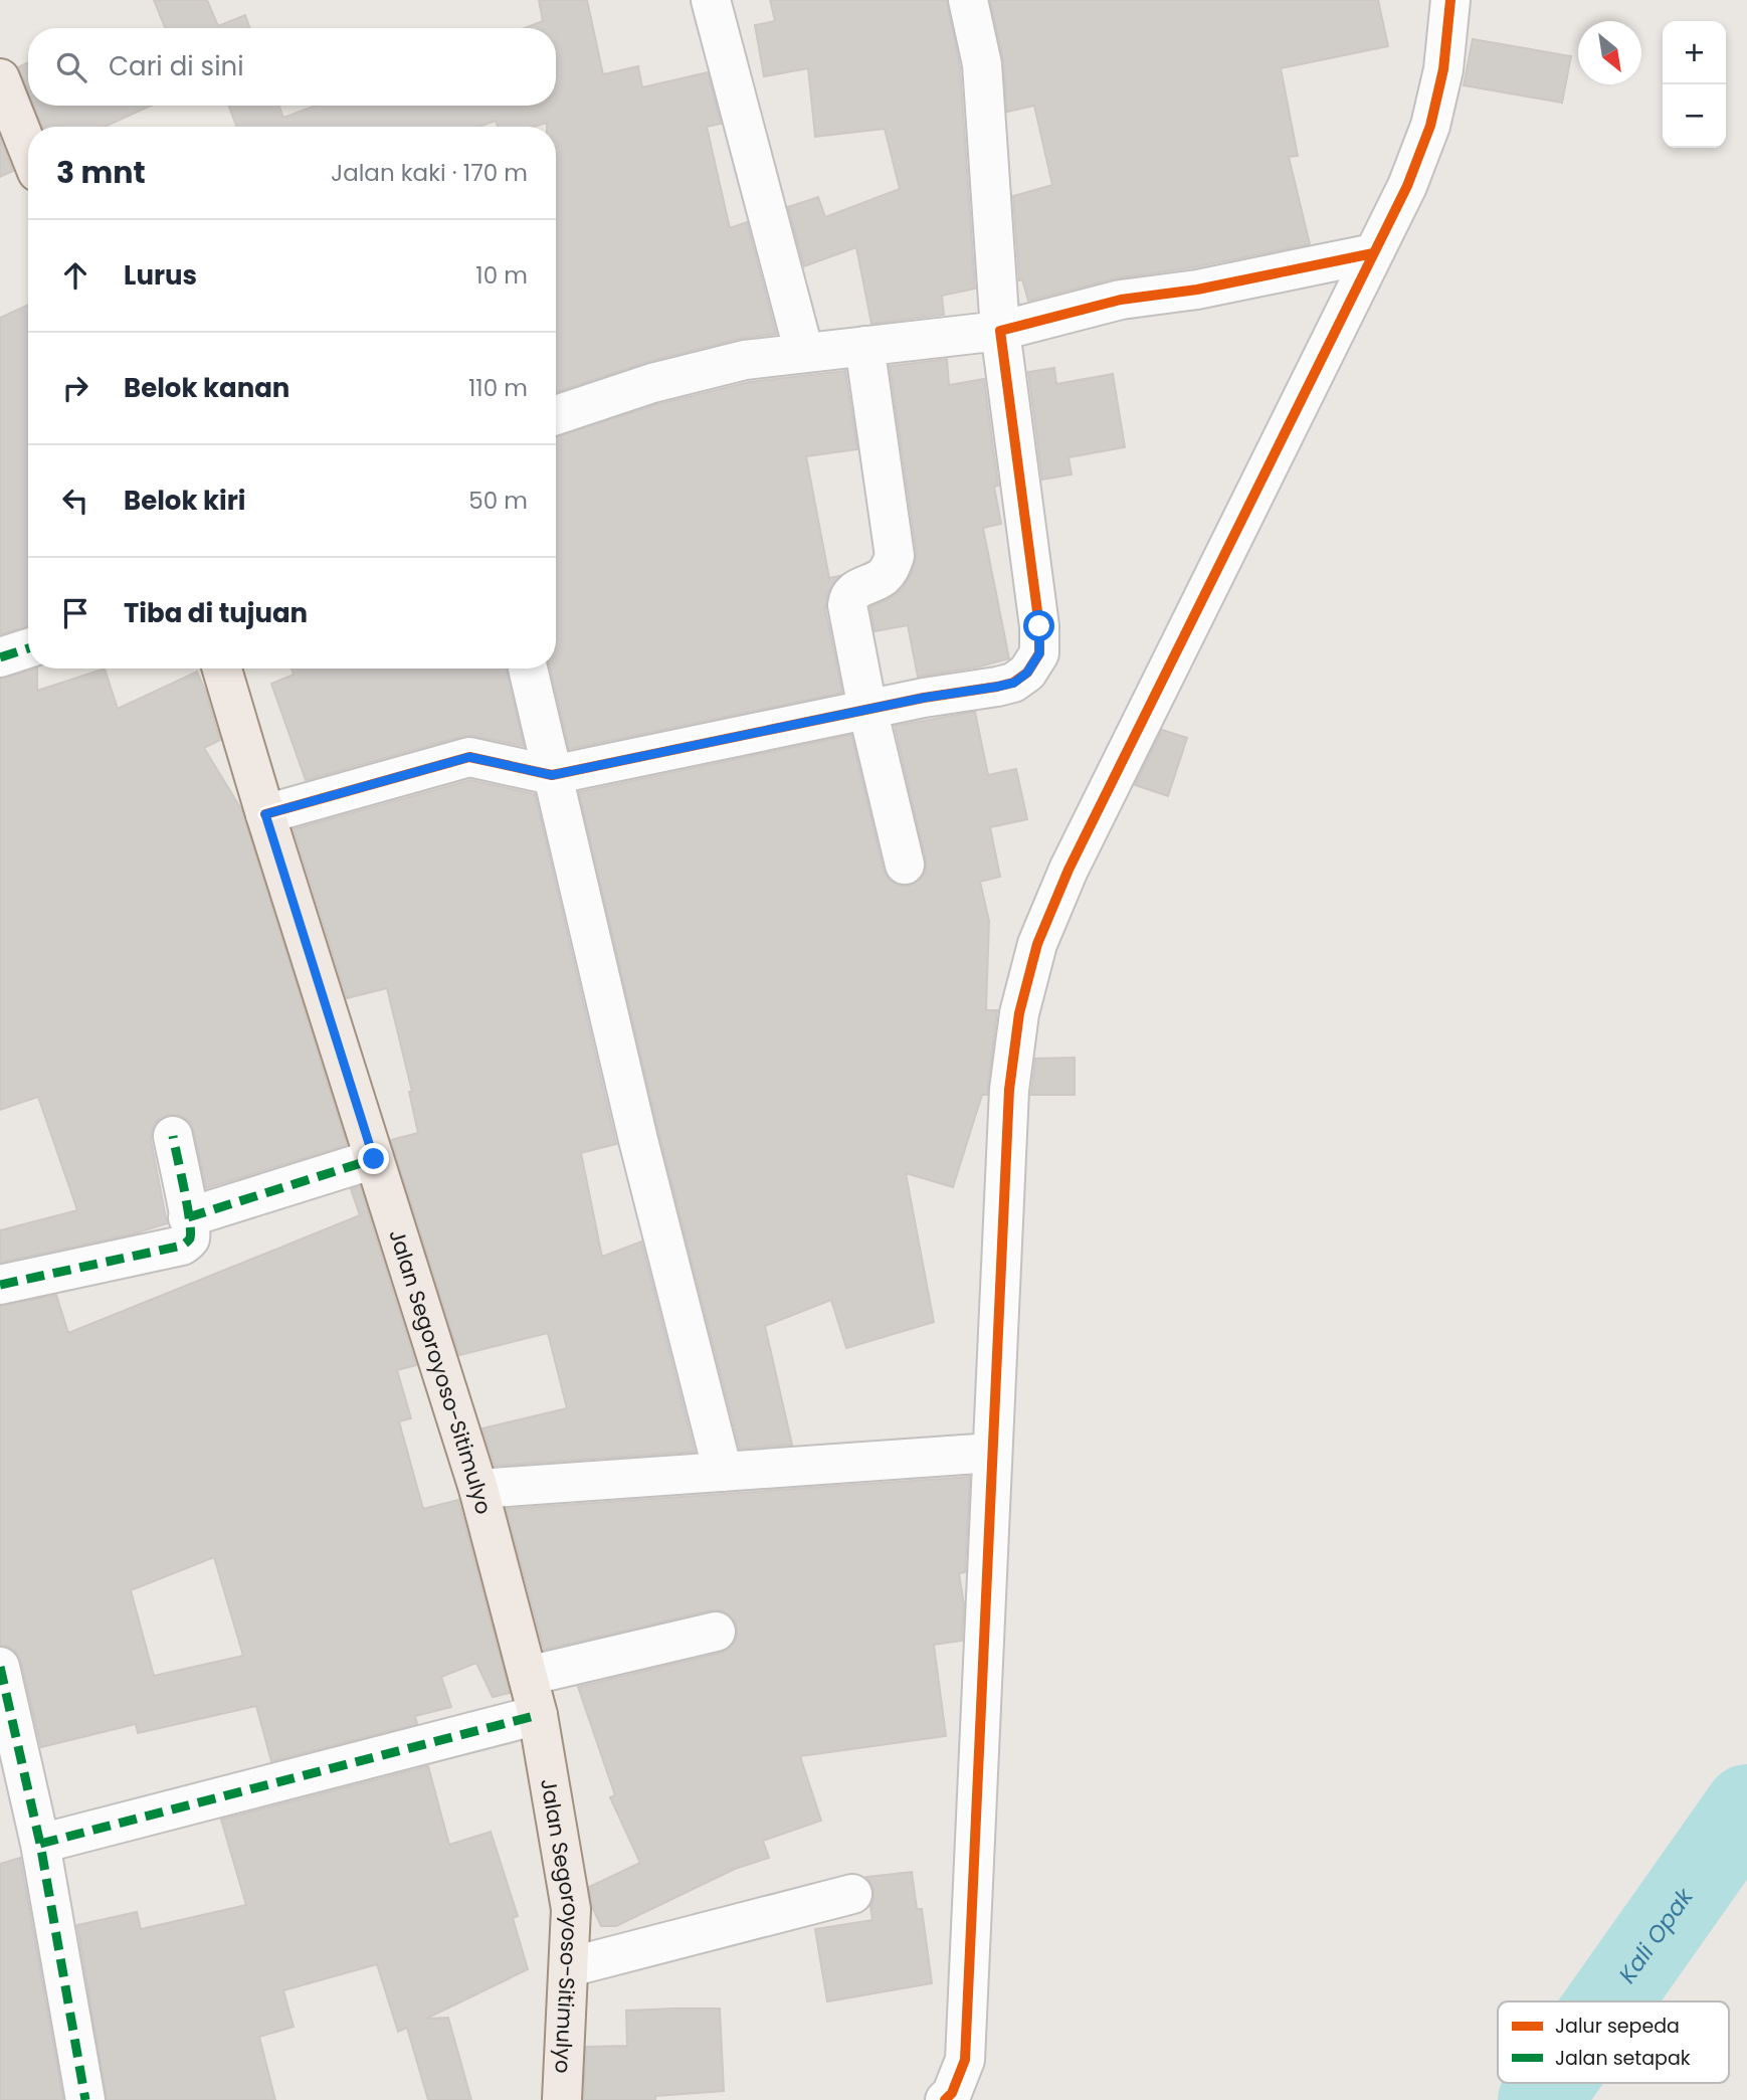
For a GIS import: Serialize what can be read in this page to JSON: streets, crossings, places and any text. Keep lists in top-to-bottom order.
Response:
{
  "streets": {
    "main road": ["Jalan Segoroyoso-Sitimulyo"]
  },
  "water": ["Kali Opak"],
  "legend": ["Jalur sepeda", "Jalan setapak"],
  "north": "bottom right",
  "page": {
    "map_buttons": ["+", "−"],
    "search": "Cari di sini",
    "heading": ["3 mnt", "Jalan kaki · 170 m"],
    "list": [
      ["Lurus", "10 m"],
      ["Belok kanan", "110 m"],
      ["Belok kiri", "50 m"],
      "Tiba di tujuan"
    ]
  }
}
